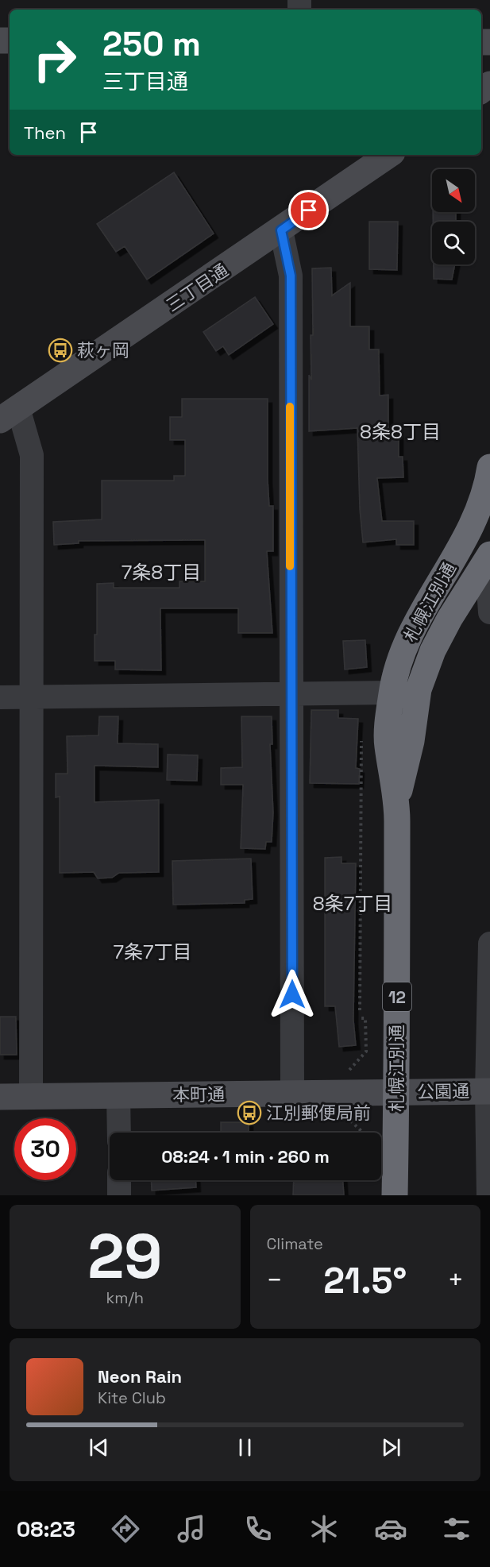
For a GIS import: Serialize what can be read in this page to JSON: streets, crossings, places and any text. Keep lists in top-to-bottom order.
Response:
{
  "streets": {
    "highway": ["札幌江別通", "12"],
    "street": ["三丁目通", "公園通", "本町通"]
  },
  "crossings": [
    ["札幌江別通", "公園通"],
    ["札幌江別通", "本町通"],
    ["公園通", "本町通"]
  ],
  "districts": [
    "8条8丁目",
    "7条8丁目",
    "8条7丁目",
    "7条7丁目"
  ],
  "places": {
    "bus stop": ["萩ヶ岡", "江別郵便局前"]
  },
  "north": "bottom right",
  "page": {
    "turn": ["250 m", "三丁目通"],
    "then": "Then",
    "limit": "30",
    "trip": "08:24 · 1 min · 260 m",
    "tile": [
      ["29", "km/h"],
      "Climate"
    ],
    "heat": ["−", "21.5°", "+"],
    "song": ["Neon Rain", "Kite Club"],
    "tabs": "08:23"
  }
}
